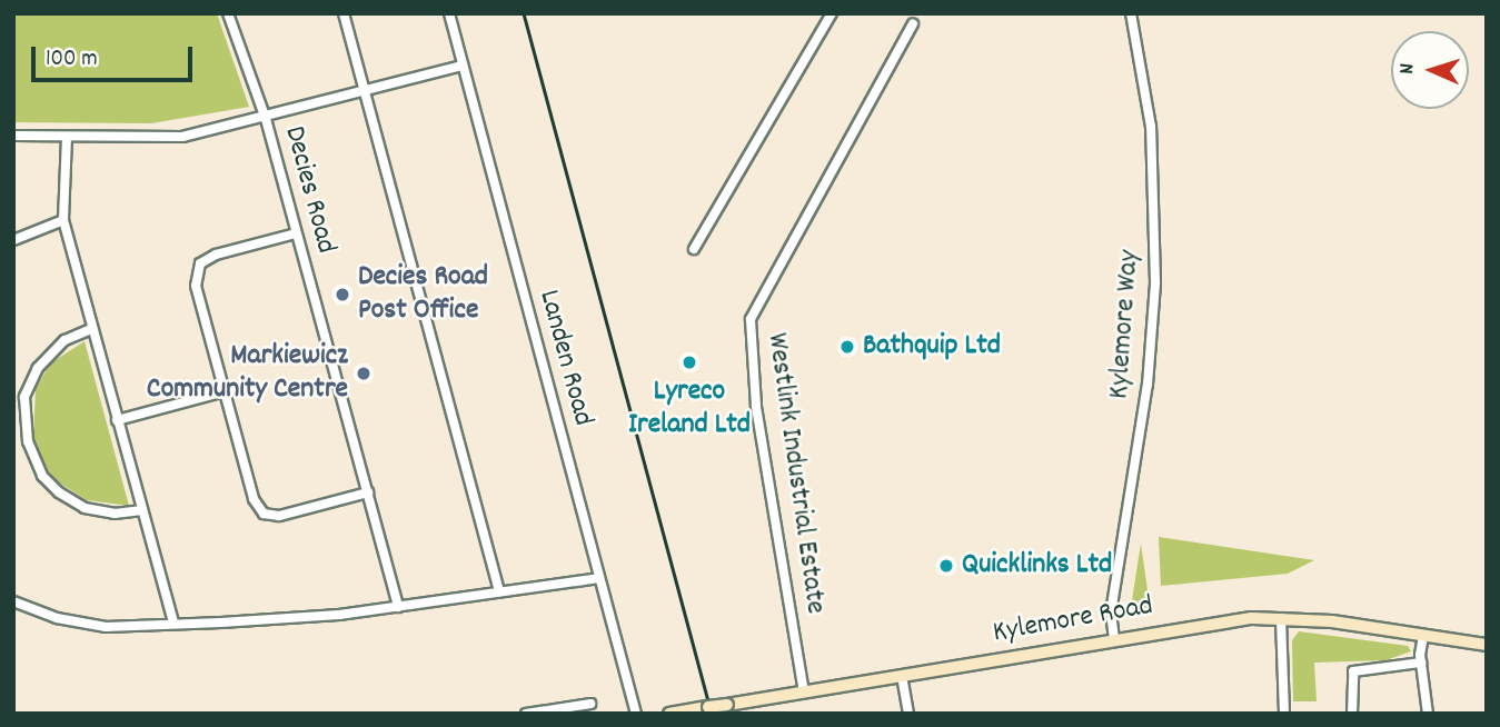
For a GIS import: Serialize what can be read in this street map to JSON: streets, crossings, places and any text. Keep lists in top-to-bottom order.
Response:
{
  "streets": {
    "main road": ["Kylemore Road"],
    "street": [
      "Decies Road",
      "Kylemore Way",
      "Landen Road",
      "Westlink Industrial Estate"
    ]
  },
  "crossings": [
    ["Kylemore Way", "Kylemore Road"],
    ["Westlink Industrial Estate", "Kylemore Road"]
  ],
  "places": [
    "Decies Road Post Office",
    "Bathquip Ltd",
    "Lyreco Ireland Ltd",
    "Markiewicz Community Centre",
    "Quicklinks Ltd"
  ],
  "scale_bar": "100 m",
  "north": "left"
}
